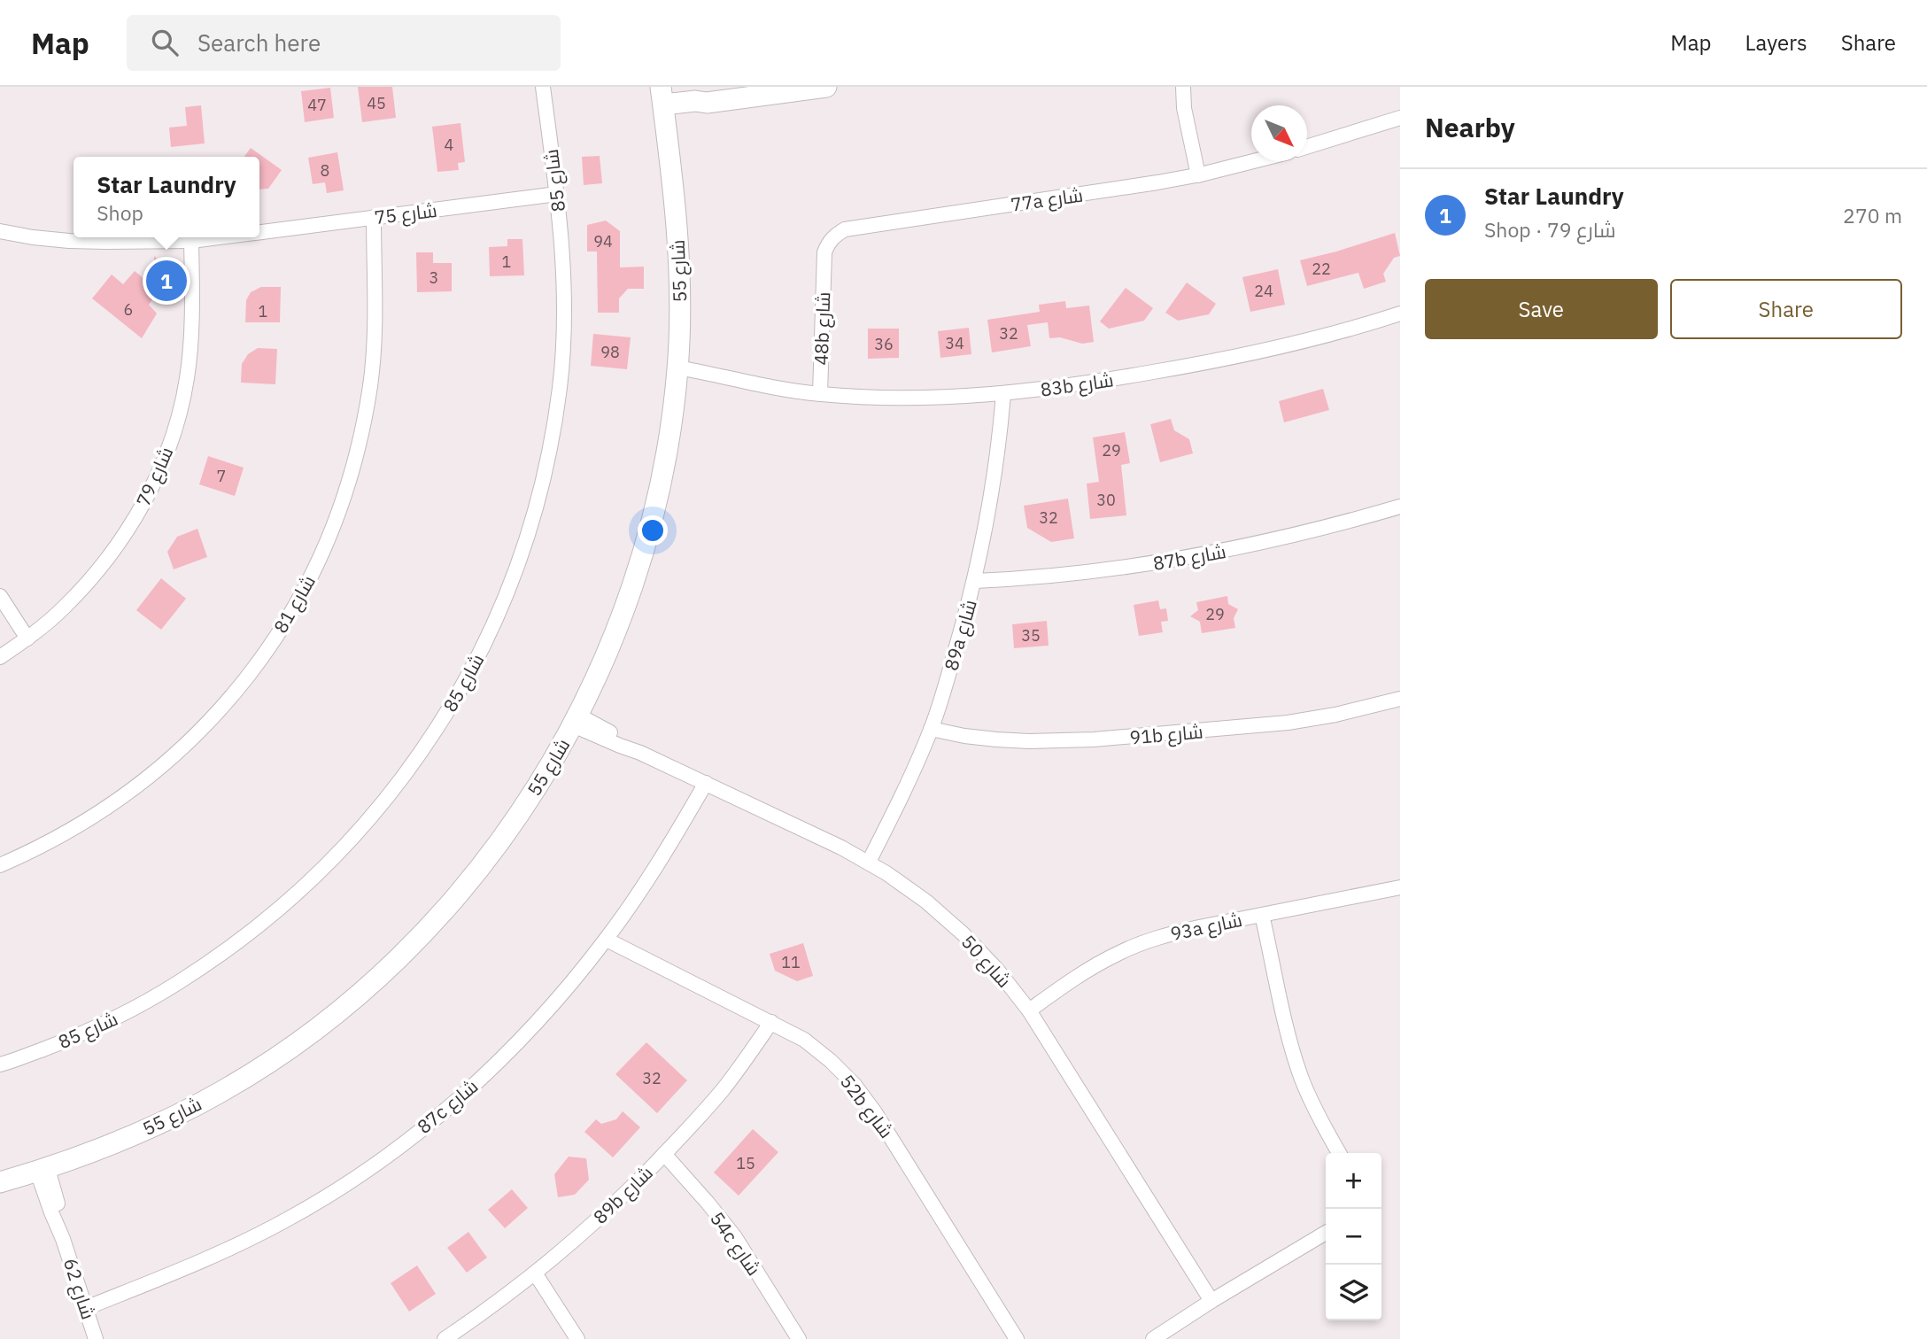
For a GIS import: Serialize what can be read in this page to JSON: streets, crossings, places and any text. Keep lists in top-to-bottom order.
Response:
{
  "streets": {
    "street": [
      "شارع 85",
      "77a شارع",
      "شارع 75",
      "شارع 55",
      "48b شارع",
      "83b شارع",
      "شارع 79",
      "87b شارع",
      "شارع 81",
      "89a شارع",
      "91b شارع",
      "93a شارع",
      "شارع 50",
      "87c شارع",
      "52b شارع",
      "89b شارع",
      "54c شارع",
      "شارع 62"
    ]
  },
  "crossings": [
    ["شارع 85", "شارع 75"],
    ["77a شارع", "48b شارع"],
    ["شارع 75", "شارع 79"],
    ["شارع 75", "شارع 81"],
    ["شارع 55", "83b شارع"],
    ["شارع 55", "شارع 50"],
    ["شارع 55", "شارع 62"],
    ["48b شارع", "83b شارع"],
    ["83b شارع", "89a شارع"],
    ["87b شارع", "89a شارع"],
    ["89a شارع", "91b شارع"],
    ["89a شارع", "شارع 50"],
    ["93a شارع", "شارع 50"],
    ["شارع 50", "87c شارع"],
    ["87c شارع", "52b شارع"],
    ["87c شارع", "شارع 62"],
    ["52b شارع", "89b شارع"],
    ["89b شارع", "54c شارع"]
  ],
  "house_numbers": [
    "45",
    "47",
    "4",
    "8",
    "94",
    "1",
    "22",
    "3",
    "24",
    "6",
    "1",
    "32",
    "34",
    "36",
    "98",
    "29",
    "7",
    "30",
    "32",
    "29",
    "35",
    "11",
    "32",
    "15"
  ],
  "north": "bottom right",
  "page": {
    "header": "Map",
    "search": "Search here",
    "nav": ["Map", "Layers", "Share"],
    "heading": "Nearby",
    "popup": ["Star Laundry", "Shop"],
    "list": [
      {
        "mark": "1",
        "name": "Star Laundry",
        "note": "Shop · شارع 79",
        "value": "270 m"
      }
    ],
    "pins": "1",
    "buttons": ["Save", "Share"],
    "map_buttons": ["+", "−"]
  }
}
